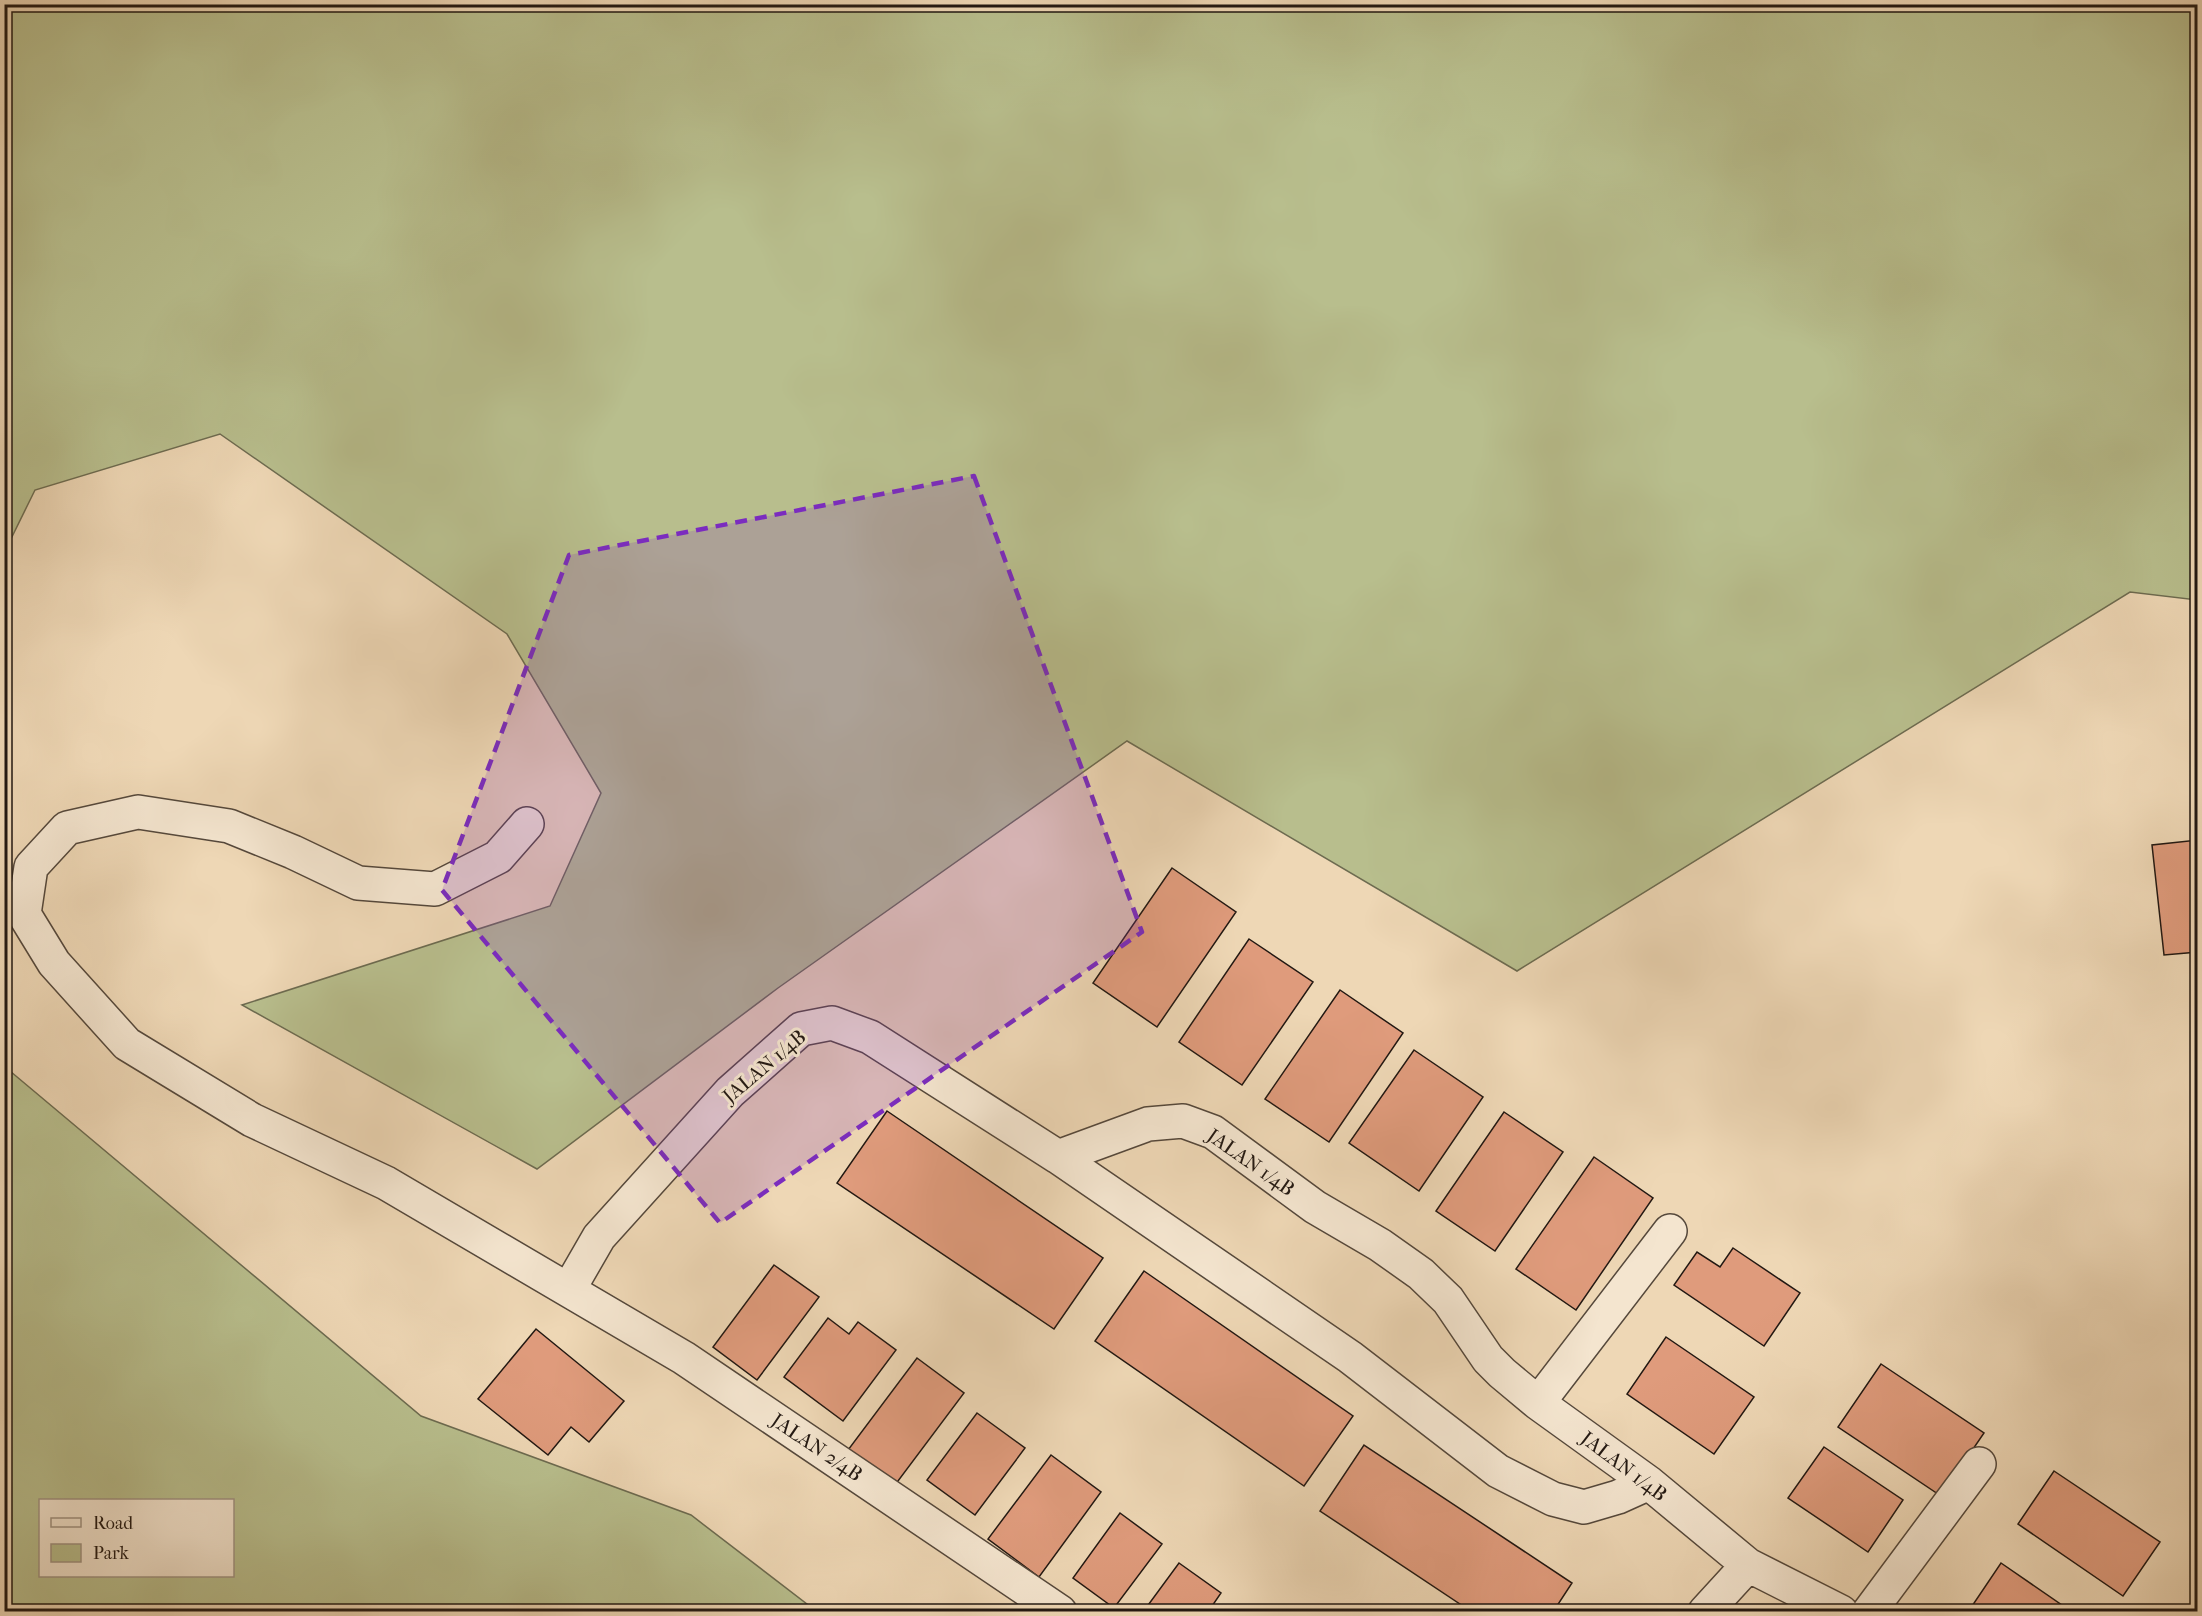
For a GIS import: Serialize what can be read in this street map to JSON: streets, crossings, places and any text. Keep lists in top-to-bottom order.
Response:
{
  "streets": {
    "street": ["JALAN 1/4B", "JALAN 2/4B"]
  },
  "crossings": [
    ["JALAN 1/4B", "JALAN 2/4B"]
  ],
  "legend": ["Road", "Park"]
}
